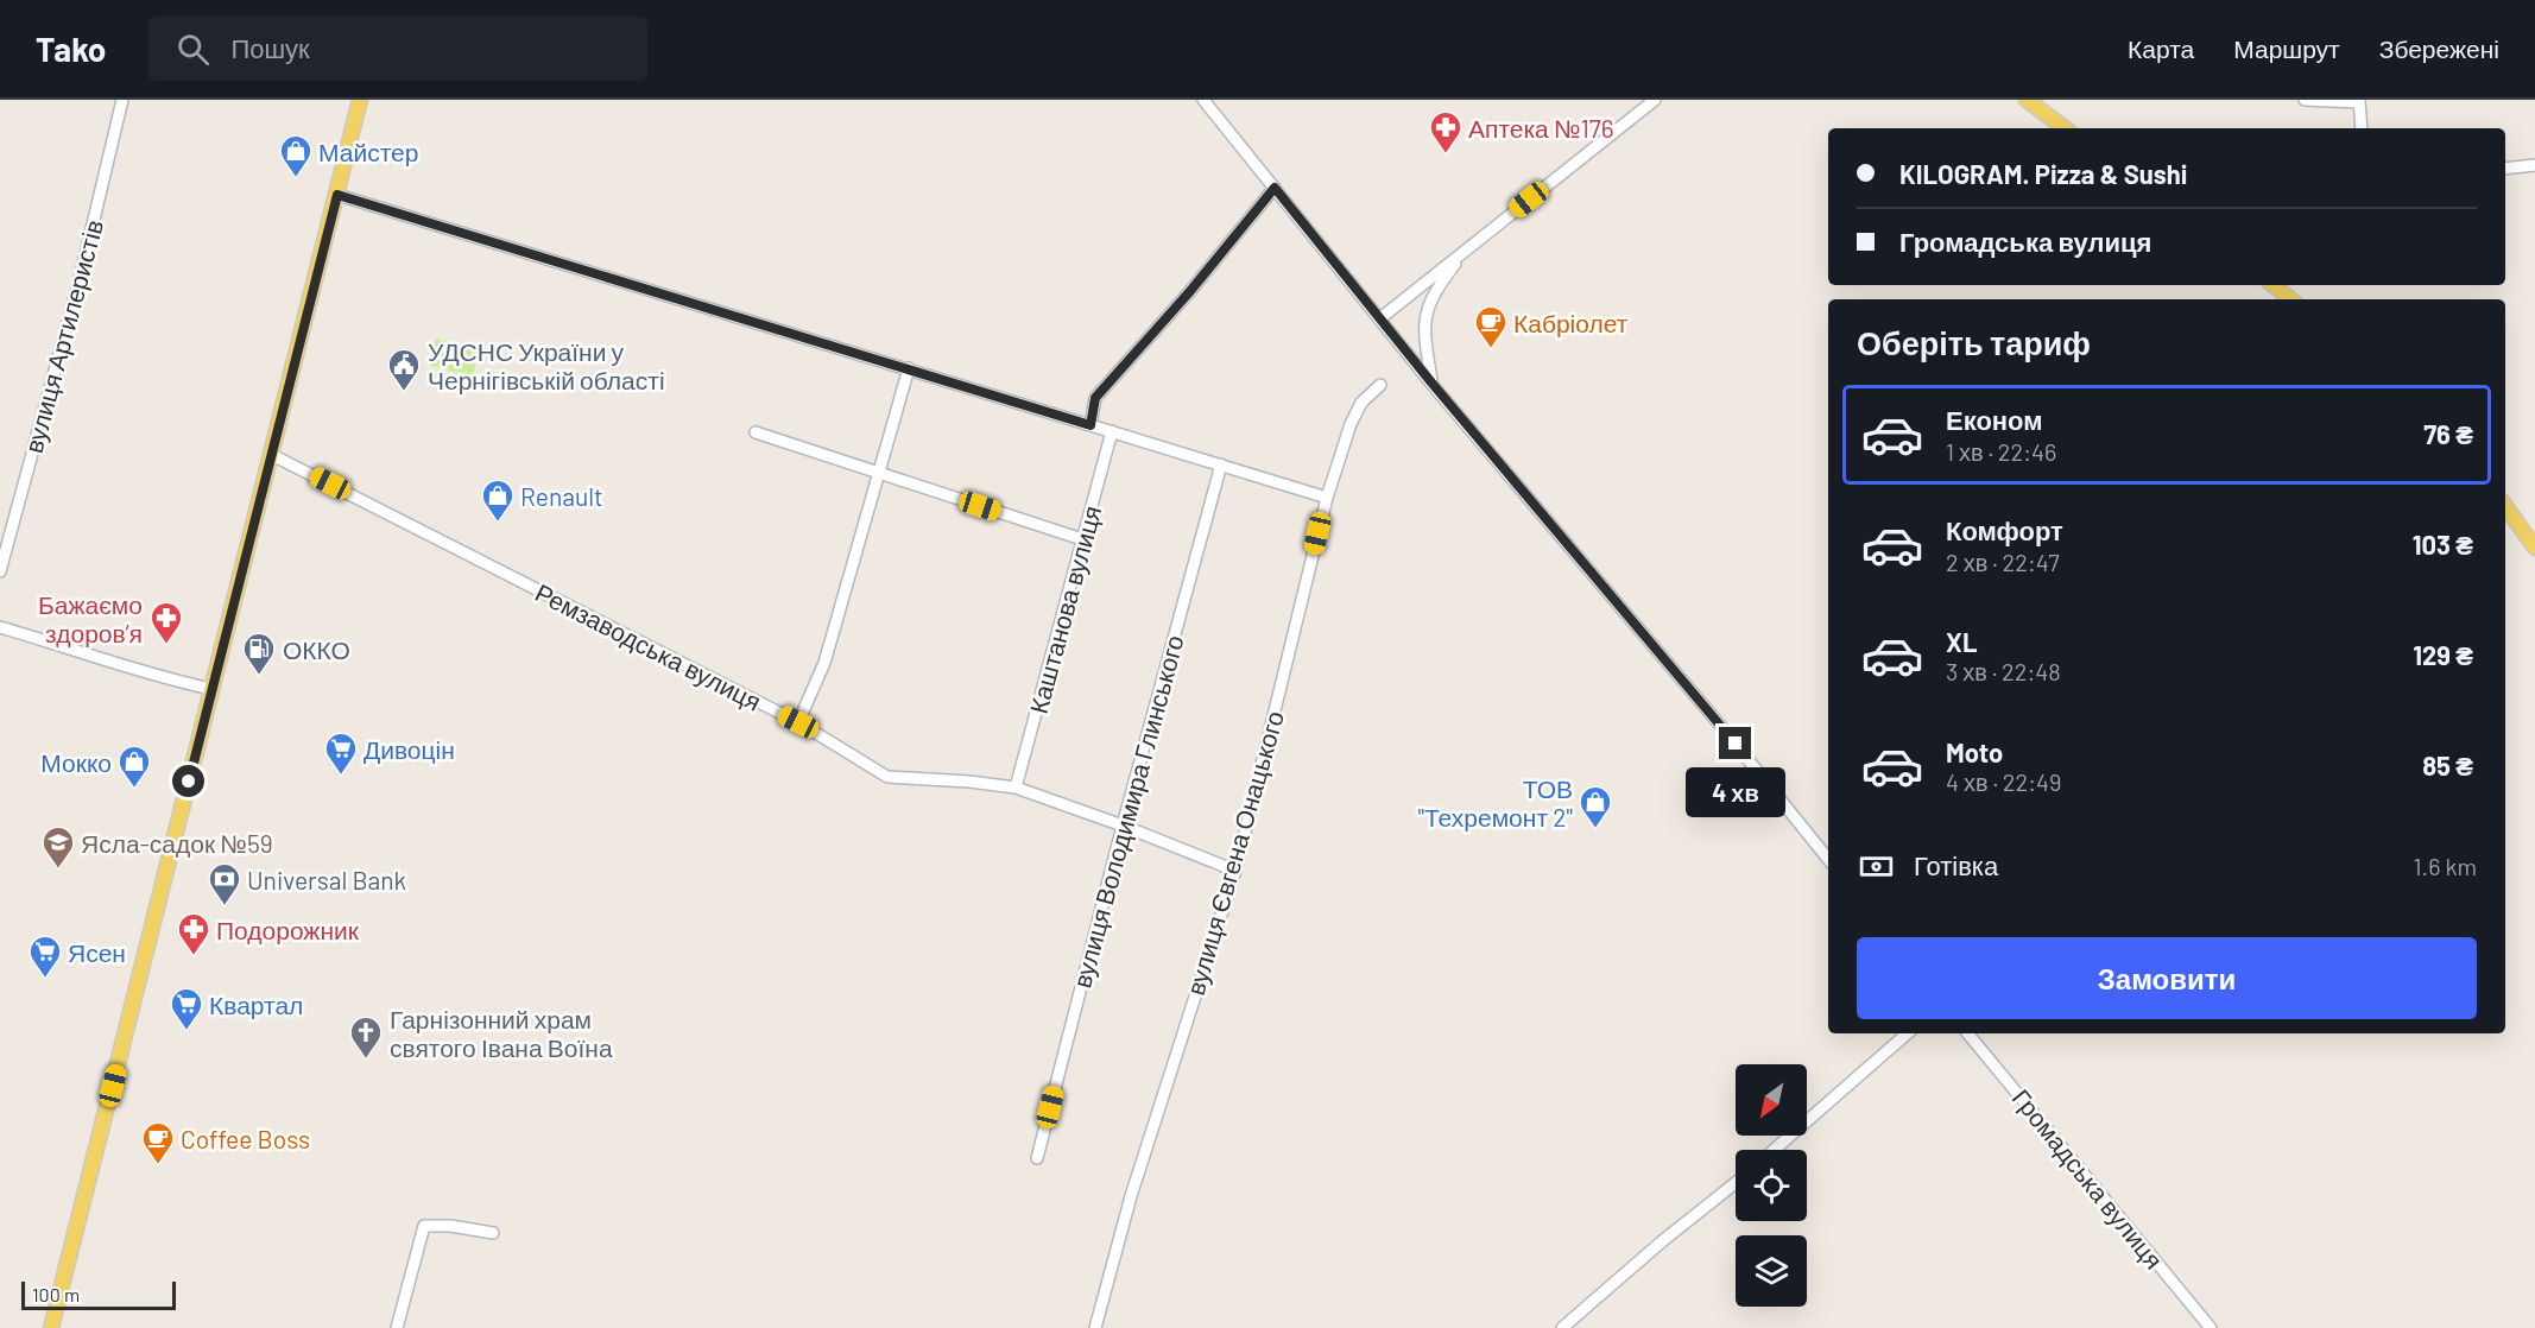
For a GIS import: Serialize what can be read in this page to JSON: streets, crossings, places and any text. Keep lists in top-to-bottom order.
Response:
{
  "streets": {
    "street": [
      "вулиця Артилеристів",
      "Каштанова вулиця",
      "Ремзаводська вулиця",
      "вулиця Володимира Глинського",
      "вулиця Євгена Онацького",
      "Громадська вулиця"
    ]
  },
  "crossings": [
    ["Каштанова вулиця", "Ремзаводська вулиця"],
    ["Ремзаводська вулиця", "вулиця Володимира Глинського"],
    ["Ремзаводська вулиця", "вулиця Євгена Онацького"]
  ],
  "places": {
    "pharmacy": ["Аптека №176", "Бажаємо здоров’я", "Подорожник"],
    "shop": [
      "Майстер",
      "Renault",
      "Мокко",
      "ТОВ \"Техремонт 2\""
    ],
    "cafe": ["Кабріолет", "Coffee Boss"],
    "public building": ["УДСНС України у Чернігівській області"],
    "fuel station": ["ОККО"],
    "supermarket": ["Дивоцін", "Ясен", "Квартал"],
    "school or university": ["Ясла-садок №59"],
    "bank": ["Universal Bank"],
    "church": ["Гарнізонний храм святого Івана Воїна"]
  },
  "scale_bar": "100 m",
  "north": "bottom left",
  "page": {
    "header": "Tako",
    "search": "Пошук",
    "nav": ["Карта", "Маршрут", "Збережені"],
    "banner": ["KILOGRAM. Pizza & Sushi", "Громадська вулиця"],
    "heading": "Оберіть тариф",
    "list": [
      {
        "name": "Економ",
        "note": "1 хв · 22:46",
        "value": "76 ₴"
      },
      {
        "name": "Комфорт",
        "note": "2 хв · 22:47",
        "value": "103 ₴"
      },
      {
        "name": "XL",
        "note": "3 хв · 22:48",
        "value": "129 ₴"
      },
      {
        "name": "Moto",
        "note": "4 хв · 22:49",
        "value": "85 ₴"
      }
    ],
    "bubble": "4 хв",
    "pay": ["Готівка", "1.6 km"],
    "buttons": "Замовити",
    "scale": "100 m"
  }
}
